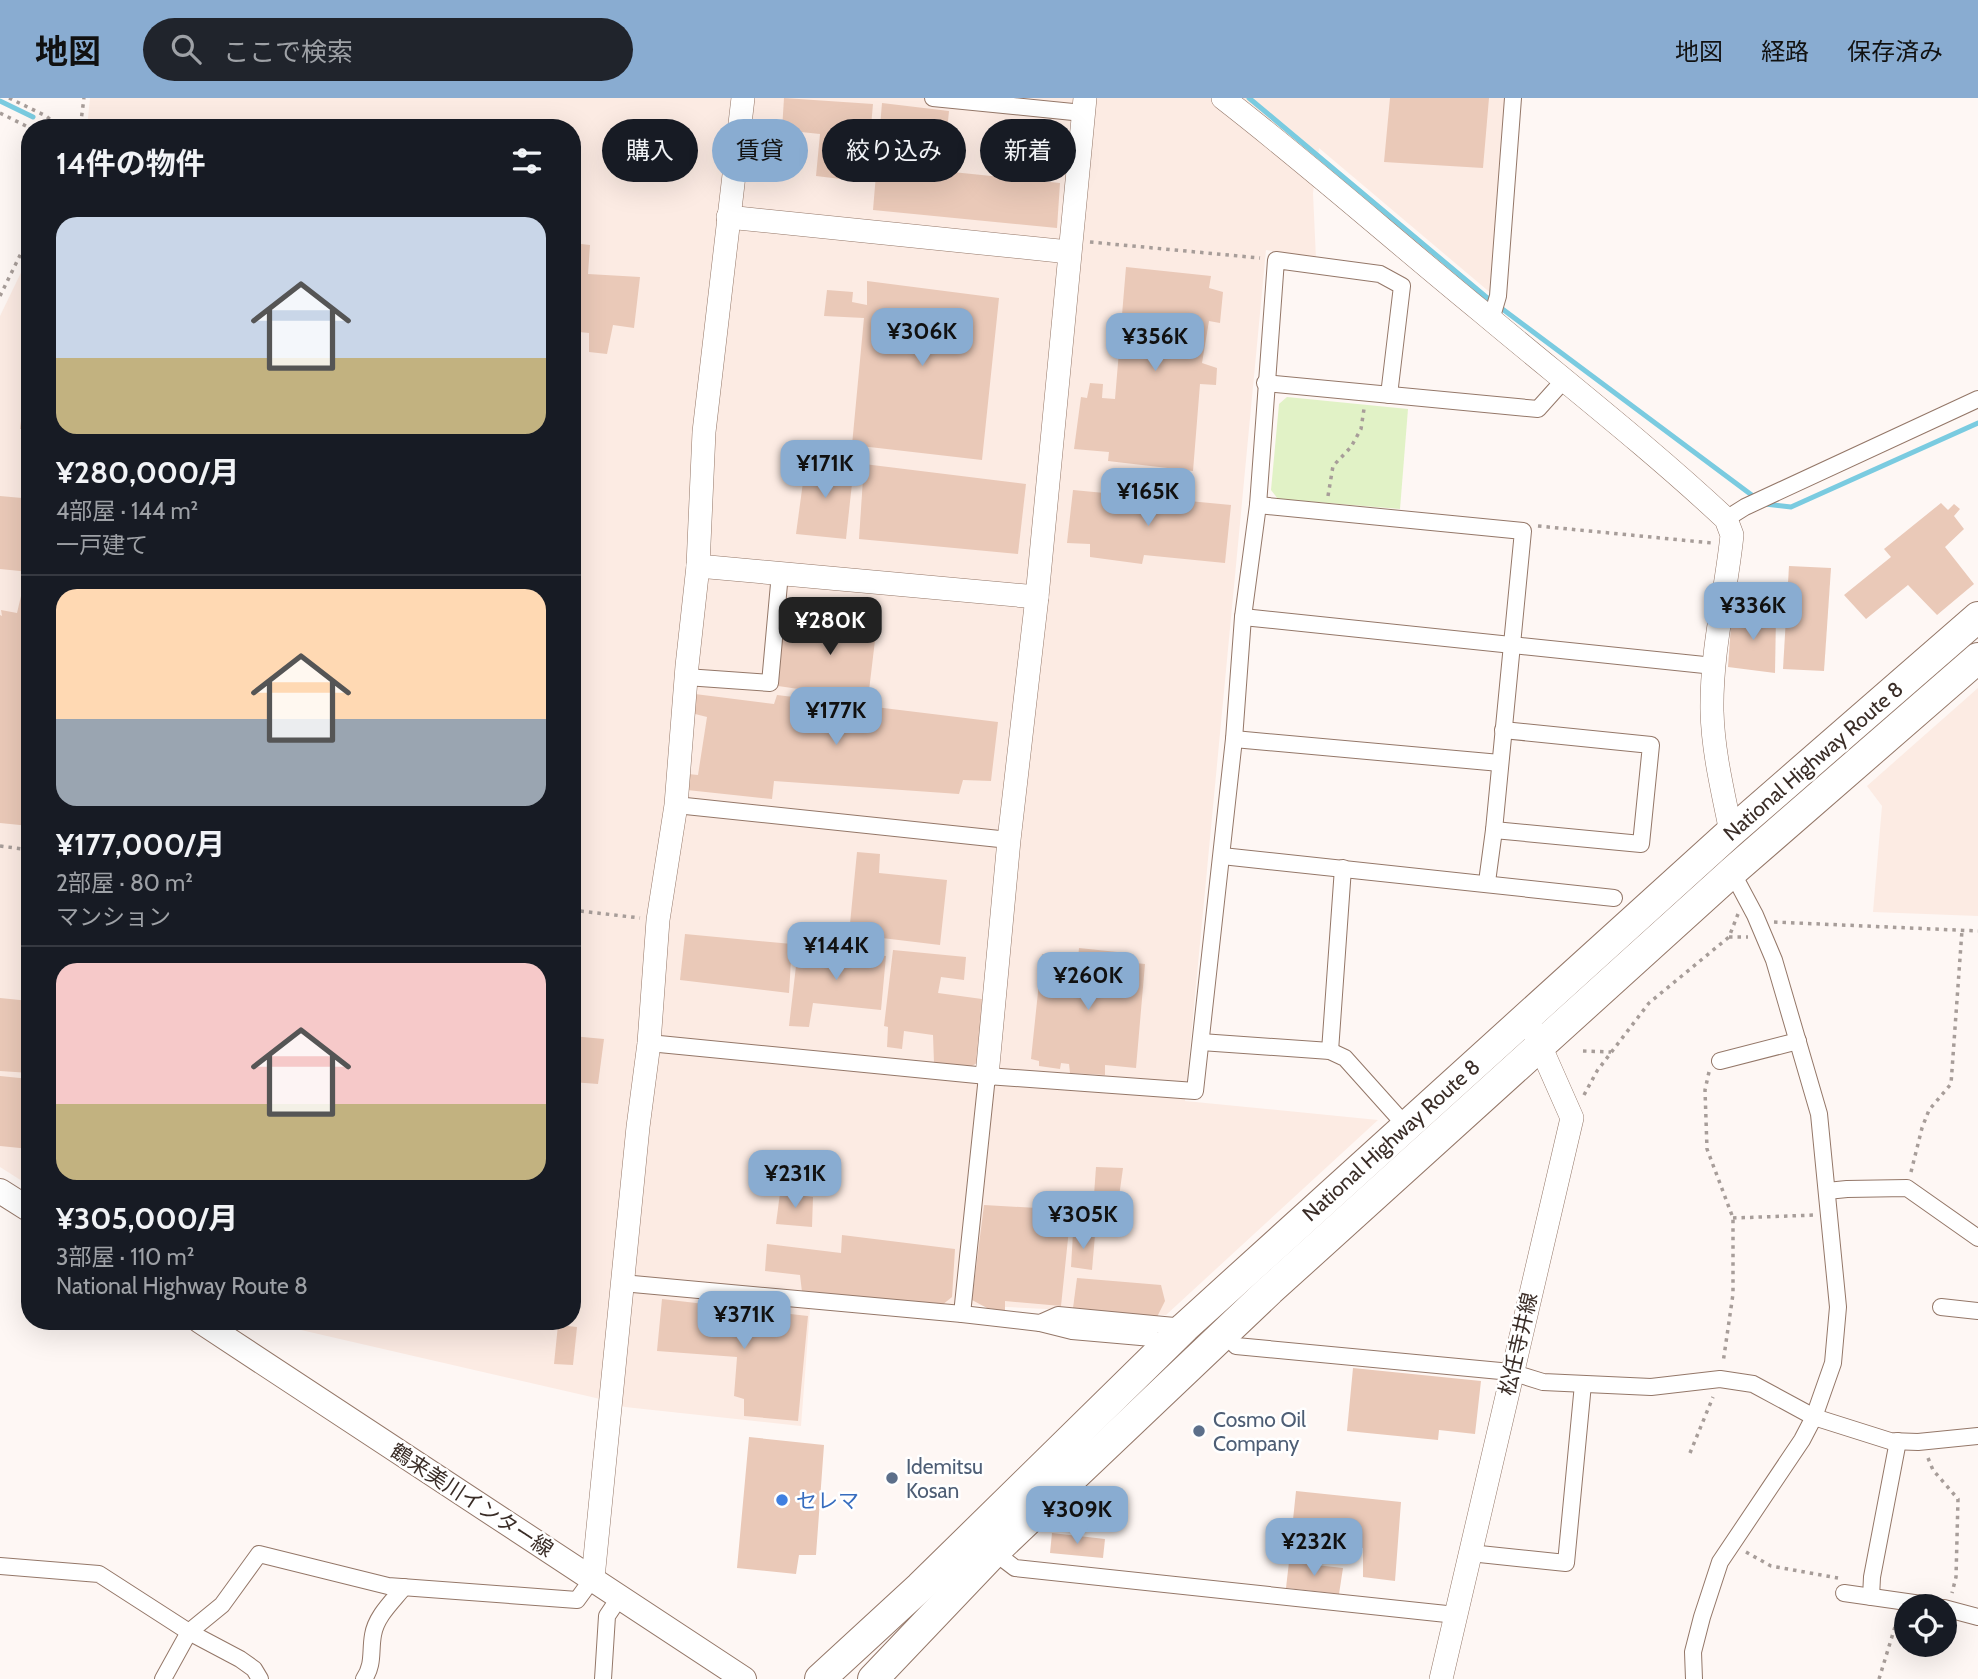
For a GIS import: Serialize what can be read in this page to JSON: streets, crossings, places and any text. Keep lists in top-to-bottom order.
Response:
{
  "streets": {
    "highway": ["National Highway Route 8"],
    "main road": ["鶴来美川インター線"],
    "street": ["松任寺井線"]
  },
  "places": ["Cosmo Oil Company", "Idemitsu Kosan", "セレマ"],
  "page": {
    "header": "地図",
    "search": "ここで検索",
    "nav": ["地図", "経路", "保存済み"],
    "chip": [
      "購入",
      "賃貸",
      "絞り込み",
      "新着"
    ],
    "heading": "14件の物件",
    "list": [
      {
        "name": "¥280,000/月",
        "note": "4部屋 · 144 m² · 一戸建て"
      },
      {
        "name": "¥177,000/月",
        "note": "2部屋 · 80 m² · マンション"
      },
      {
        "name": "¥305,000/月",
        "note": "3部屋 · 110 m² · National Highway Route 8"
      }
    ],
    "price": [
      "¥306K",
      "¥356K",
      "¥171K",
      "¥165K",
      "¥336K",
      "¥280K",
      "¥177K",
      "¥144K",
      "¥260K",
      "¥231K",
      "¥305K",
      "¥371K",
      "¥309K",
      "¥232K"
    ]
  }
}
